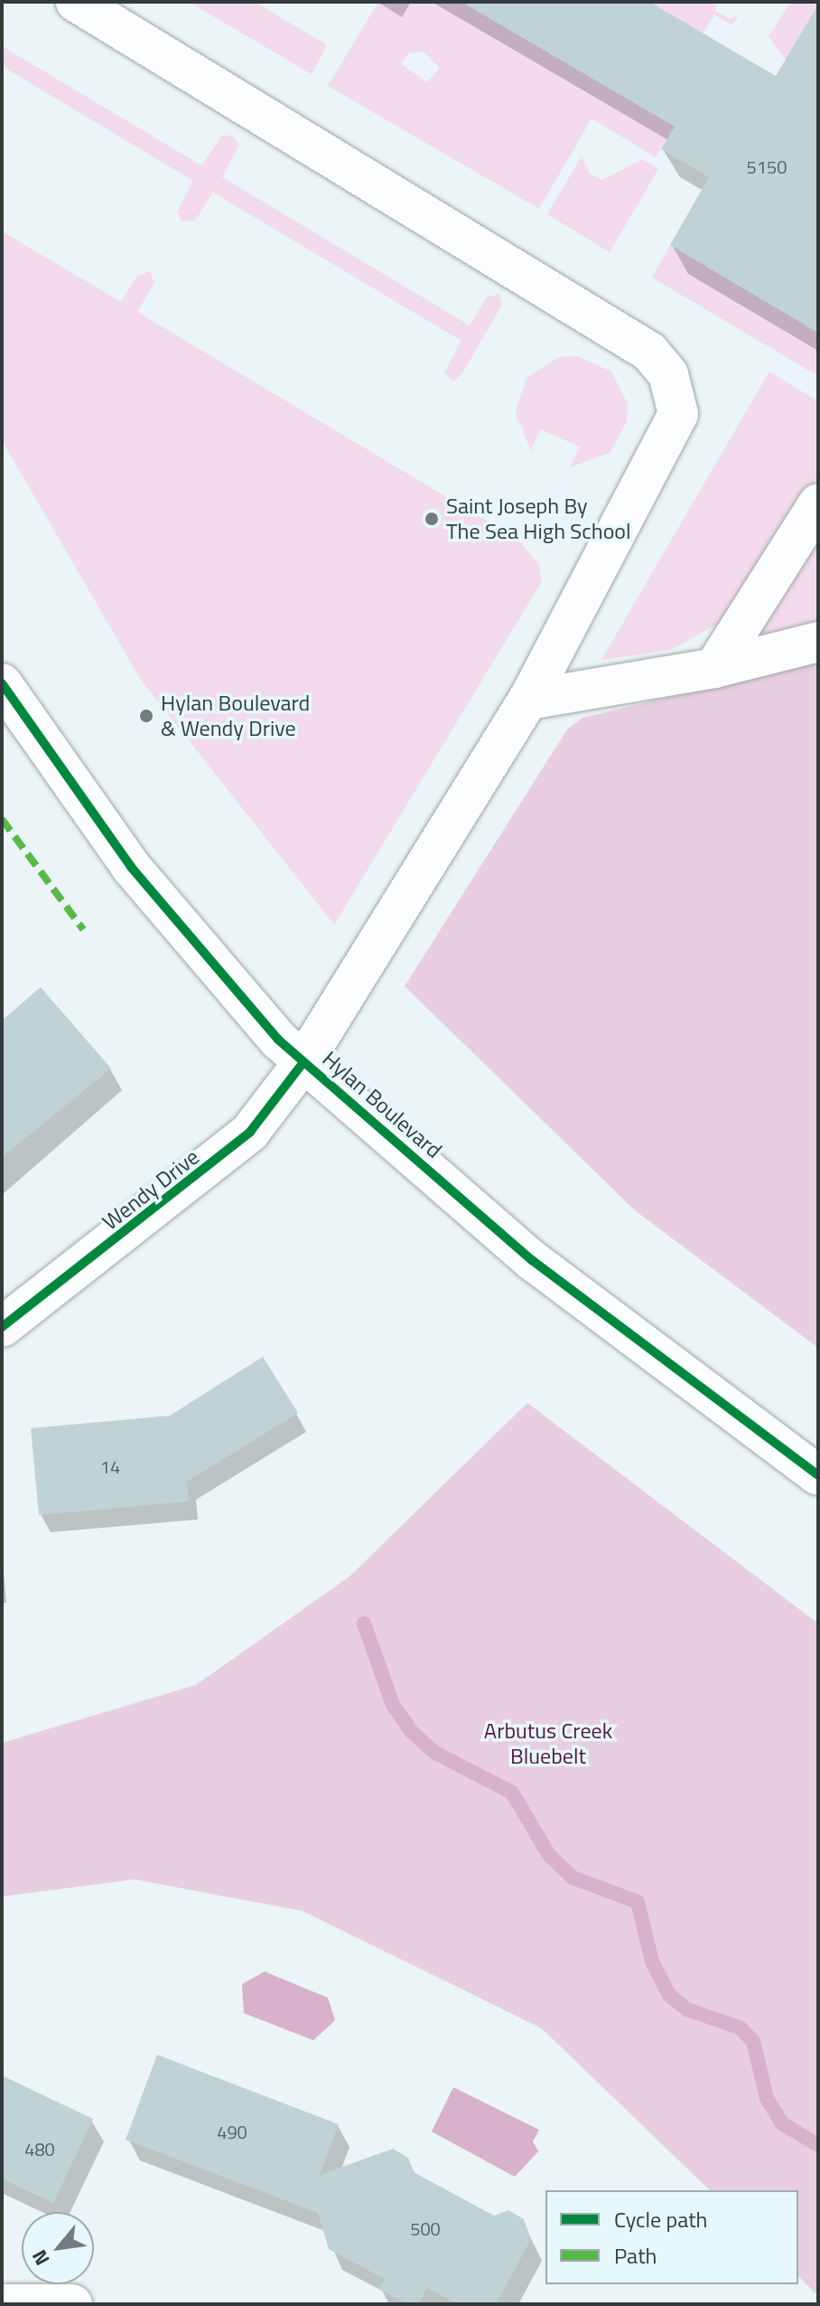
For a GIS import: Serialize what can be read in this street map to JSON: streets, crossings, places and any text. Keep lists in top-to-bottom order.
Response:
{
  "streets": {
    "main road": ["Hylan Boulevard", "Wendy Drive"]
  },
  "crossings": [
    ["Hylan Boulevard", "Wendy Drive"]
  ],
  "parks": ["Arbutus Creek Bluebelt"],
  "places": ["Saint Joseph By The Sea High School", "Hylan Boulevard & Wendy Drive"],
  "house_numbers": [
    "5150",
    "14",
    "490",
    "480",
    "500"
  ],
  "legend": ["Cycle path", "Path"],
  "north": "bottom left"
}
